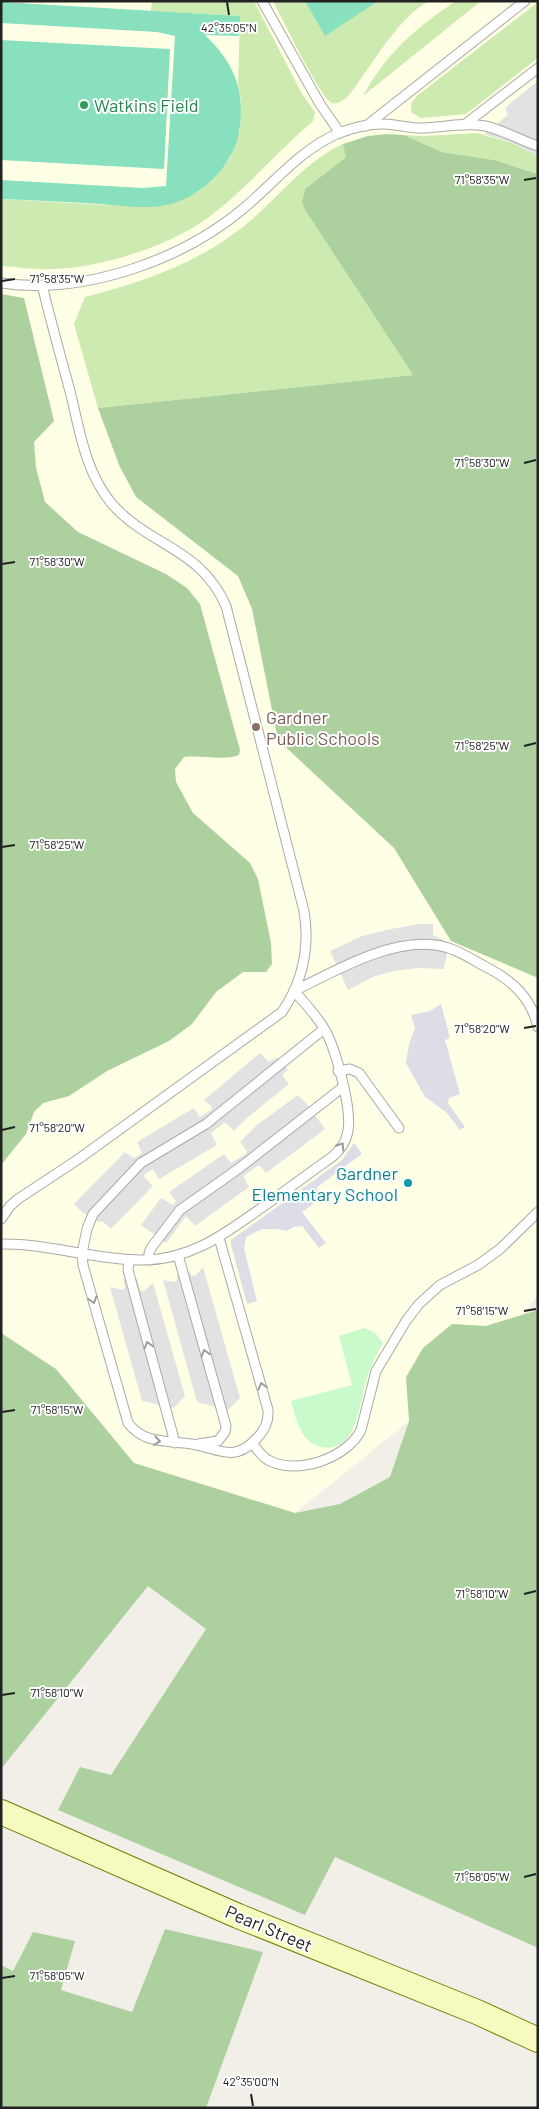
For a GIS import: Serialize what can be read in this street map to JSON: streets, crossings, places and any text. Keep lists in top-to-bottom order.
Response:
{
  "streets": {
    "main road": ["Pearl Street"]
  },
  "places": ["Watkins Field", "Gardner Public Schools", "Gardner Elementary School"],
  "coordinates": [
    "42°35'05\"N",
    "71°58'35\"W",
    "71°58'30\"W",
    "71°58'25\"W",
    "71°58'20\"W",
    "71°58'15\"W",
    "71°58'10\"W",
    "71°58'05\"W",
    "42°35'00\"N"
  ]
}
